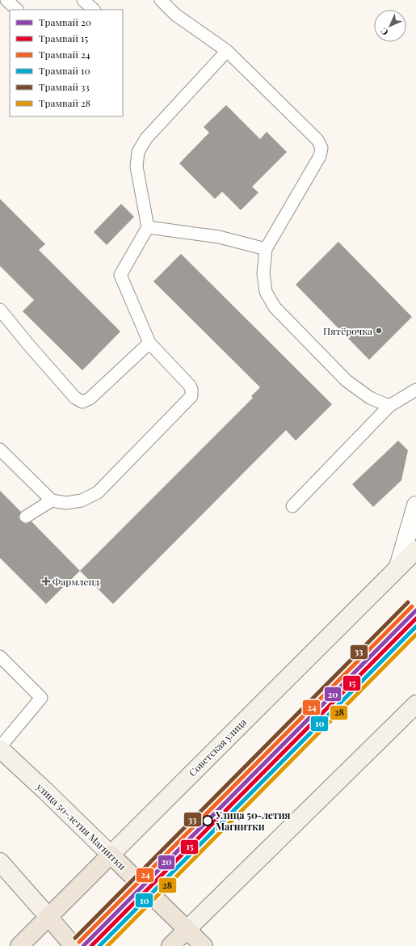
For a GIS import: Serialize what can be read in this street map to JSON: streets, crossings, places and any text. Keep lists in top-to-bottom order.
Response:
{
  "streets": {
    "main road": ["Советская улица", "улица 50-летия Магнитки"]
  },
  "crossings": [
    ["Советская улица", "улица 50-летия Магнитки"]
  ],
  "places": {
    "other": ["Пятёрочка", "Улица 50-летия Магнитки"],
    "health": ["Фармленд"]
  },
  "lines": [
    "tram line 33",
    "tram line 24",
    "tram line 20",
    "tram line 15",
    "tram line 10",
    "tram line 28"
  ],
  "legend": [
    "Трамвай 20",
    "Трамвай 15",
    "Трамвай 24",
    "Трамвай 10",
    "Трамвай 33",
    "Трамвай 28"
  ],
  "north": "bottom left"
}
